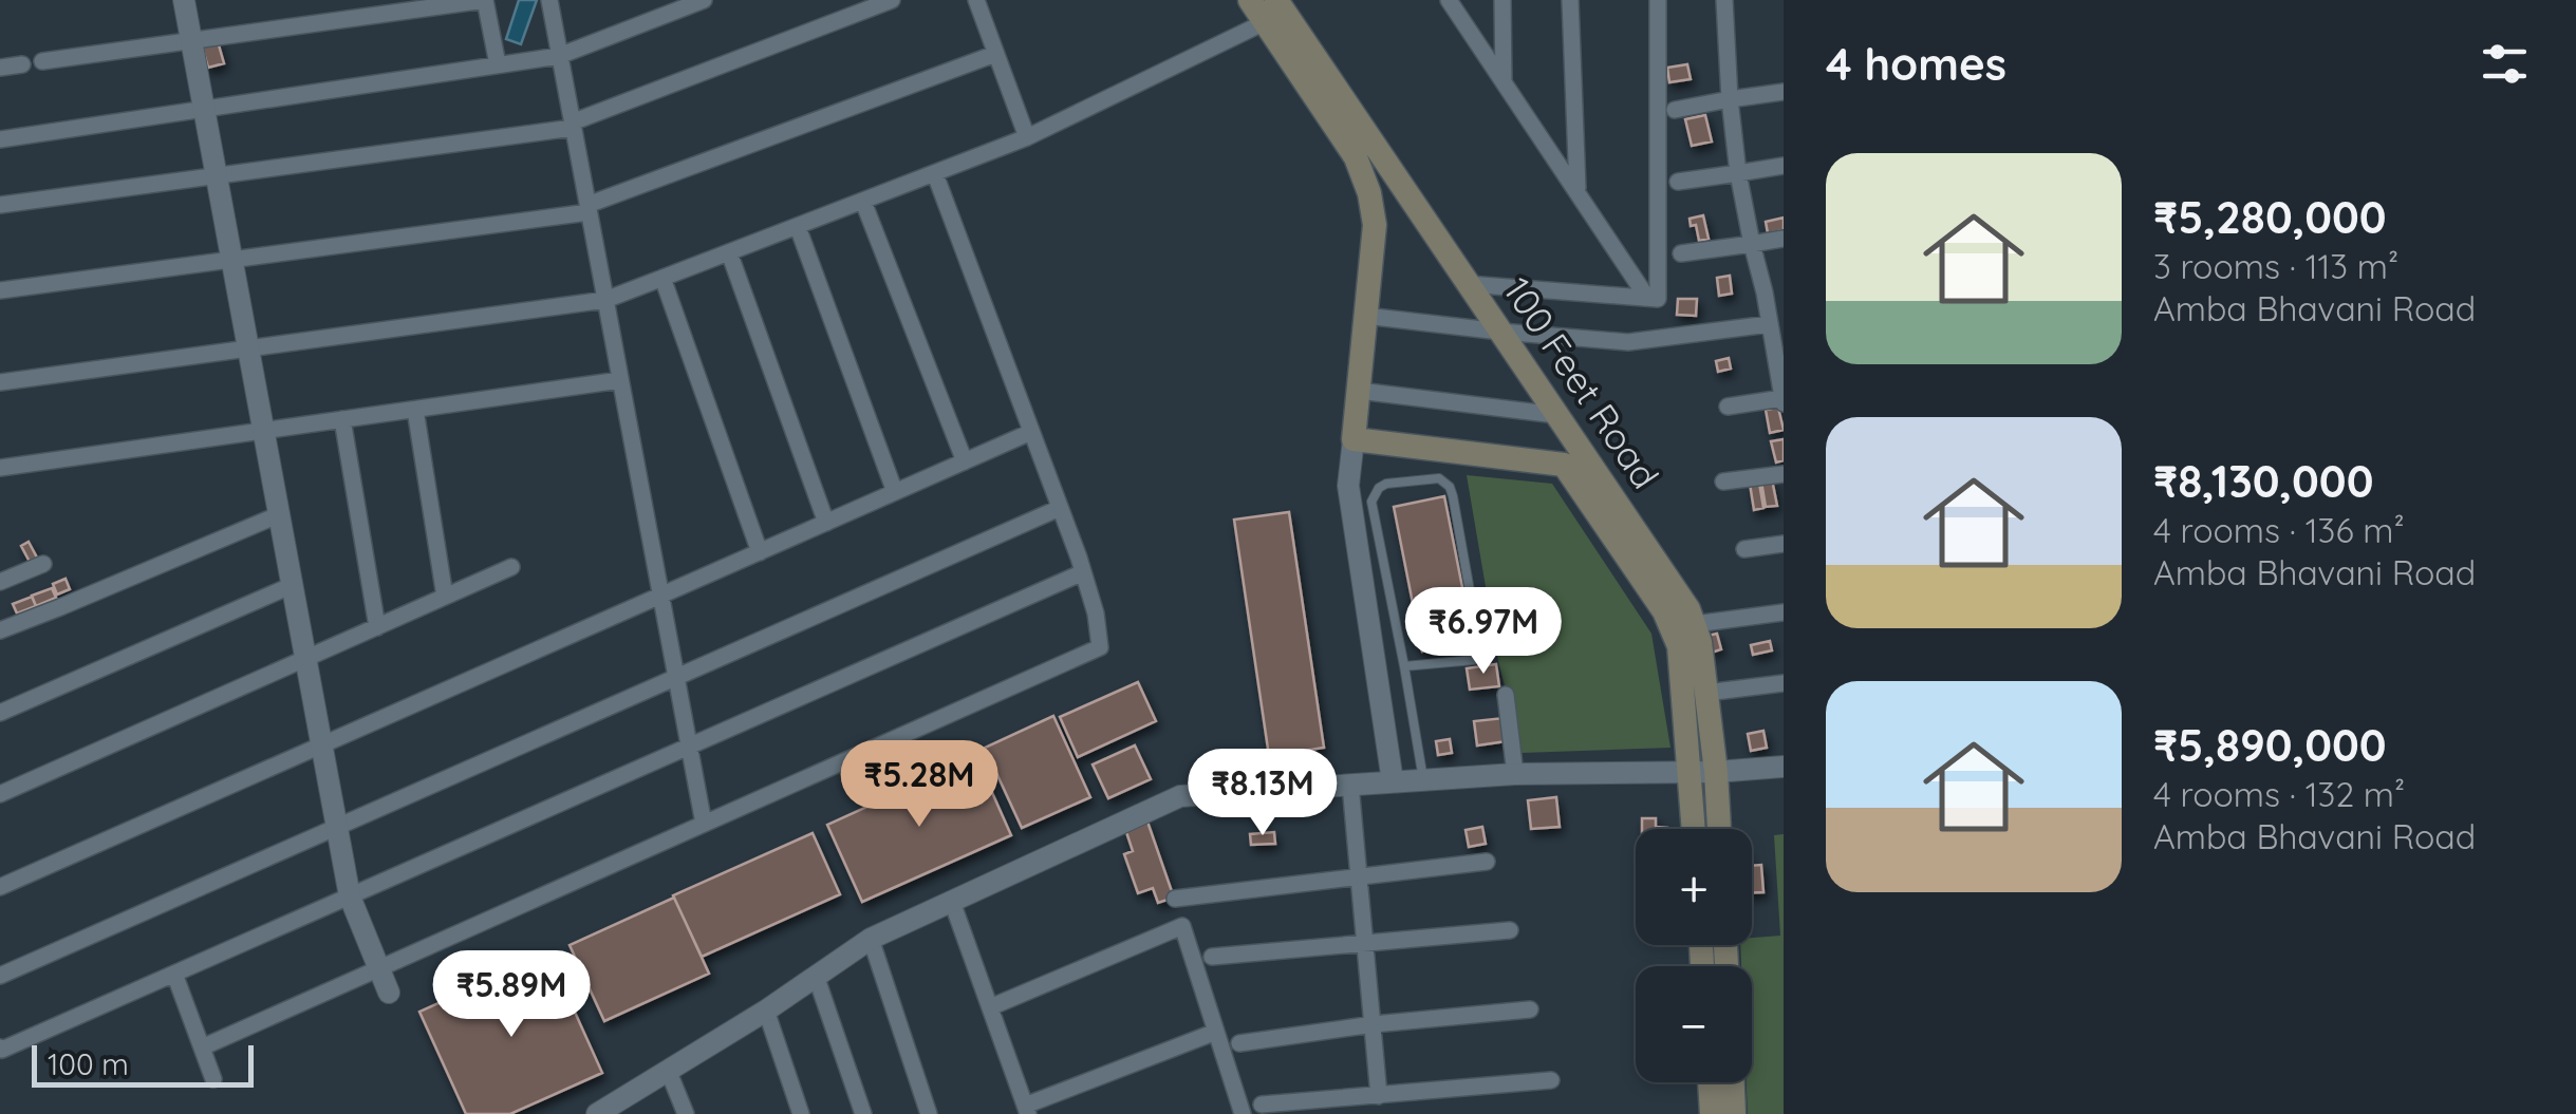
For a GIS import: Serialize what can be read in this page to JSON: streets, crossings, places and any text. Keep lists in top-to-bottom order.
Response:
{
  "streets": {
    "main road": ["100 Feet Road"]
  },
  "scale_bar": "100 m",
  "page": {
    "heading": "4 homes",
    "list": [
      {
        "name": "₹5,280,000",
        "note": "3 rooms · 113 m² · Amba Bhavani Road"
      },
      {
        "name": "₹8,130,000",
        "note": "4 rooms · 136 m² · Amba Bhavani Road"
      },
      {
        "name": "₹5,890,000",
        "note": "4 rooms · 132 m² · Amba Bhavani Road"
      }
    ],
    "price": [
      "₹6.97M",
      "₹5.28M",
      "₹8.13M",
      "₹5.89M"
    ],
    "map_buttons": ["+", "−"],
    "scale": "100 m"
  }
}
